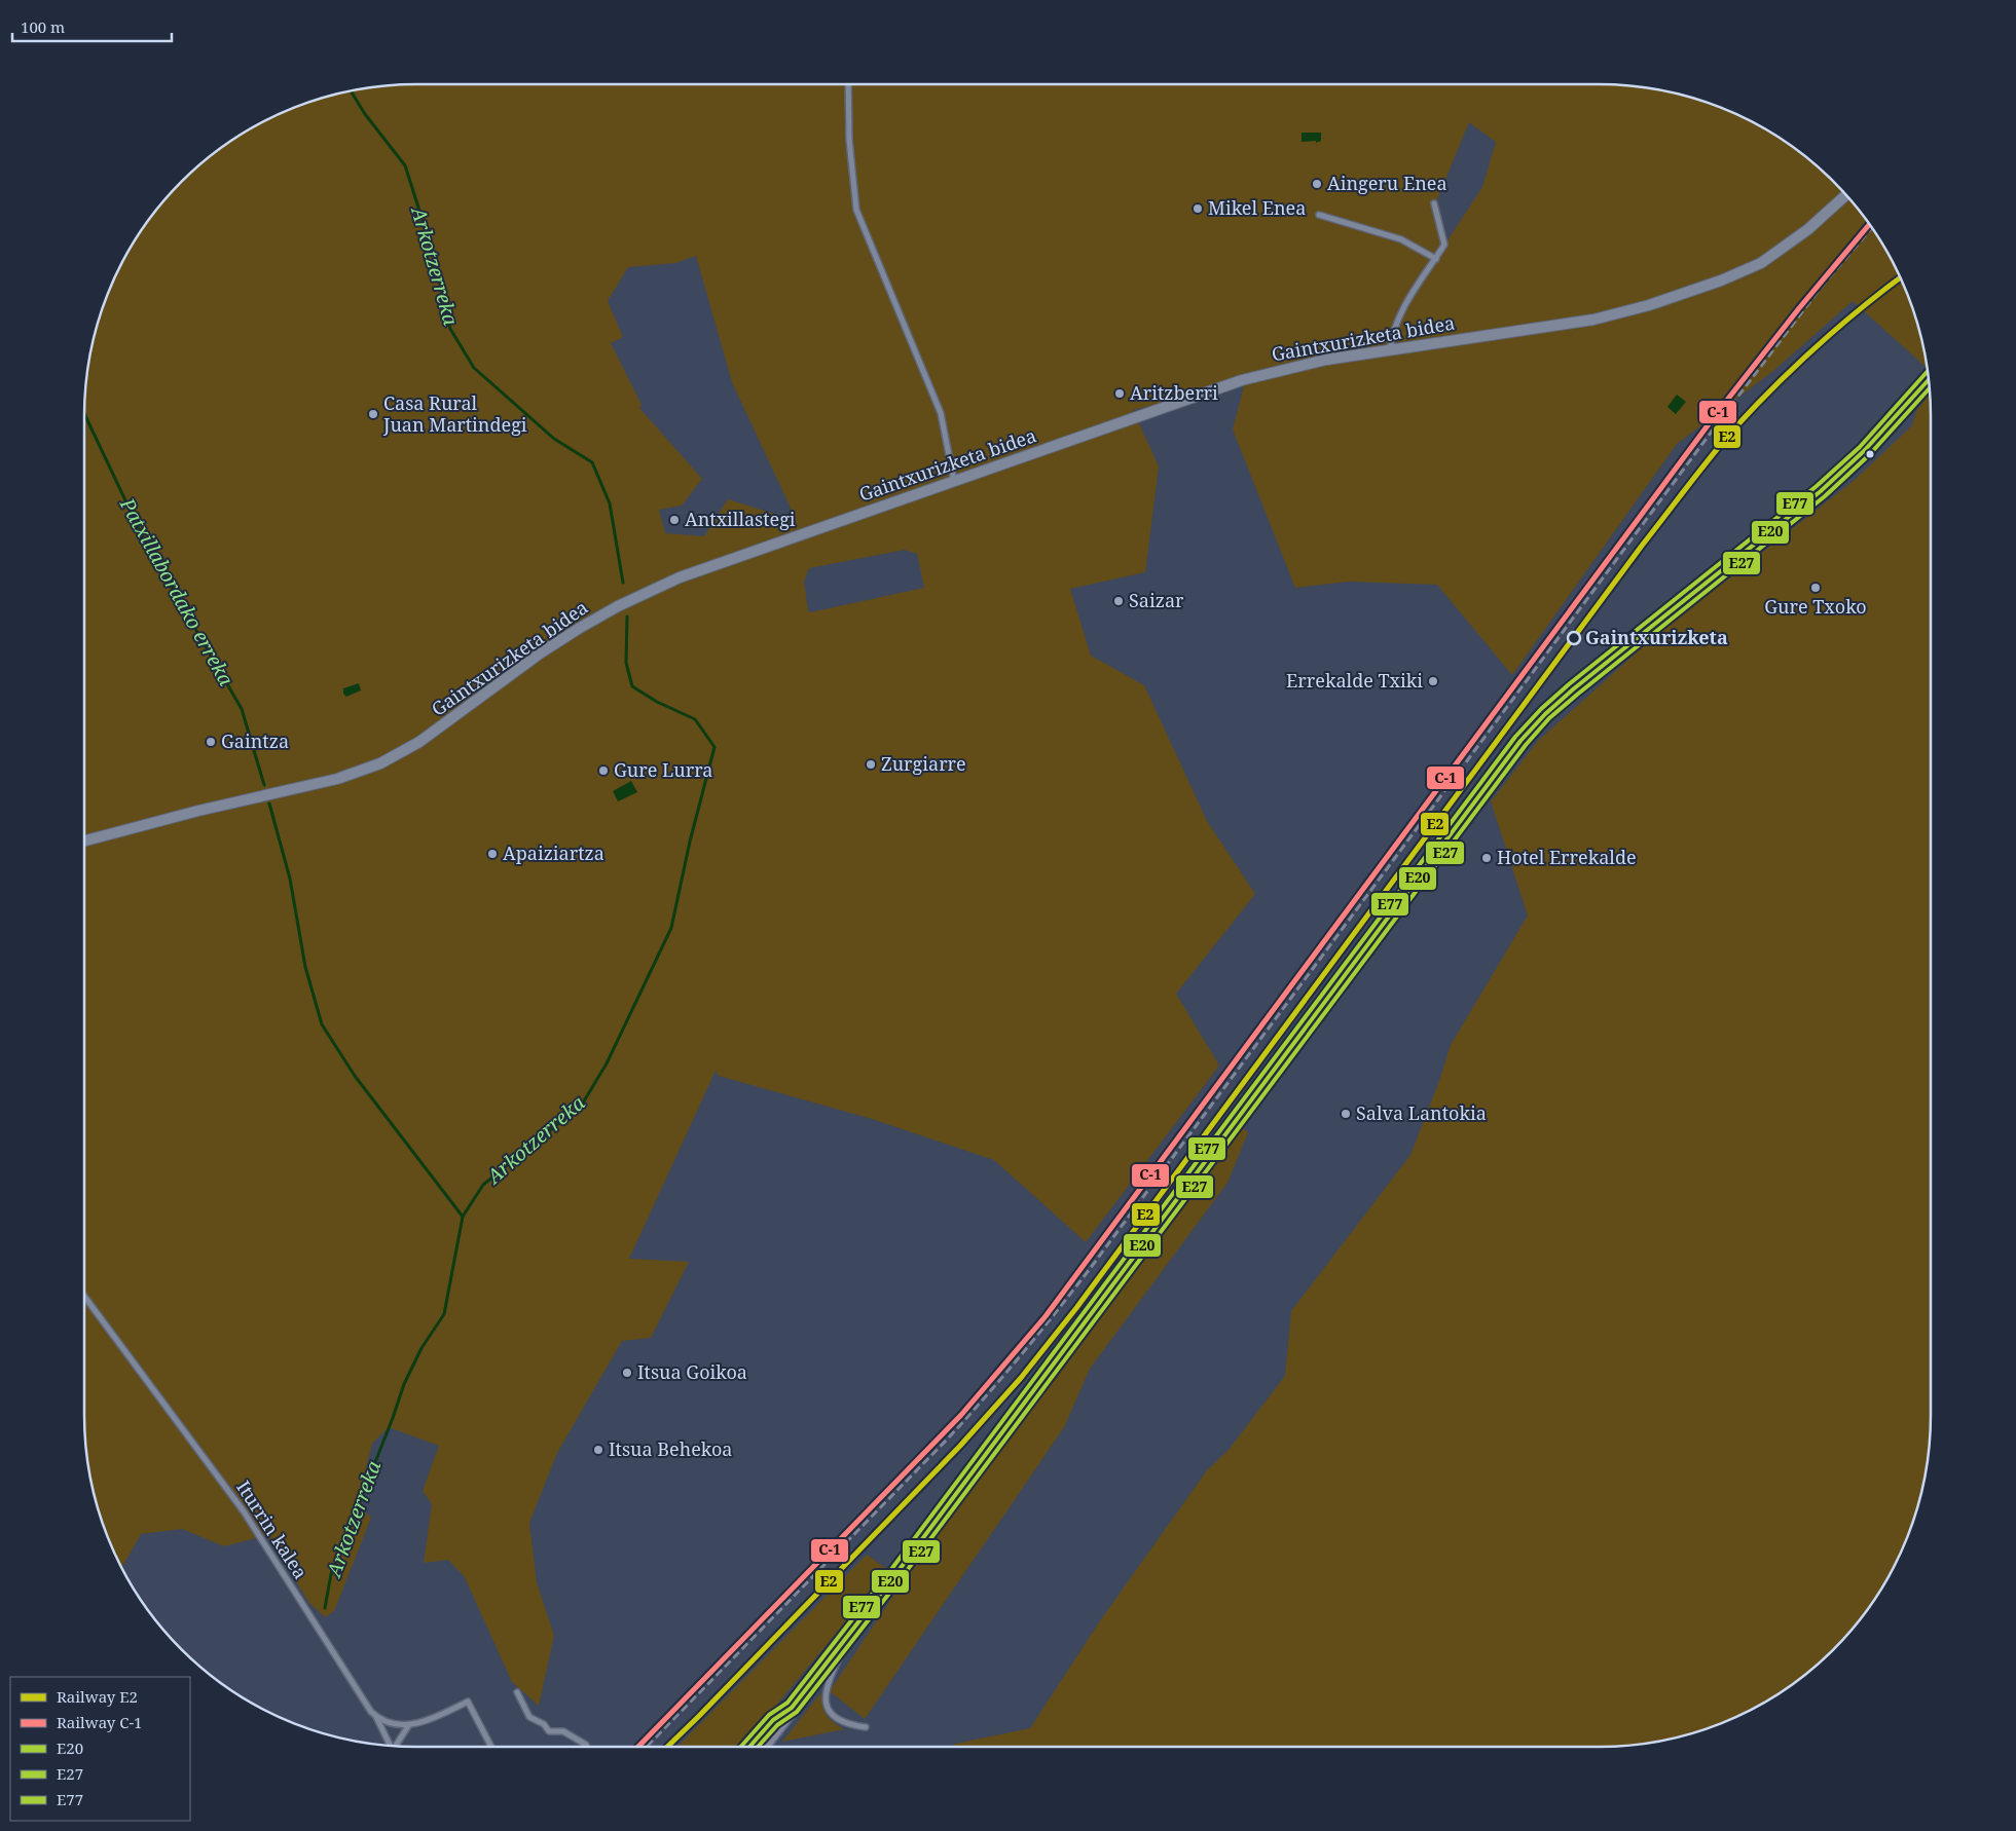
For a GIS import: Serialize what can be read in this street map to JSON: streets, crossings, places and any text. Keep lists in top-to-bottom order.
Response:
{
  "streets": {
    "main road": ["Gaintxurizketa bidea"],
    "street": ["Iturrin kalea"]
  },
  "water": ["Arkotzerreka", "Patxillabordako erreka"],
  "places": [
    "Aingeru Enea",
    "Mikel Enea",
    "Aritzberri",
    "Casa Rural Juan Martindegi",
    "Antxillastegi",
    "Gure Txoko",
    "Saizar",
    "Gaintxurizketa",
    "Errekalde Txiki",
    "Gaintza",
    "Zurgiarre",
    "Gure Lurra",
    "Apaiziartza",
    "Hotel Errekalde",
    "Salva Lantokia",
    "Itsua Goikoa",
    "Itsua Behekoa"
  ],
  "lines": [
    "rail line C-1",
    "rail line E2",
    "transit line E77",
    "transit line E20",
    "transit line E27"
  ],
  "legend": [
    "Railway E2",
    "Railway C-1",
    "E20",
    "E27",
    "E77"
  ],
  "scale_bar": "100 m"
}
